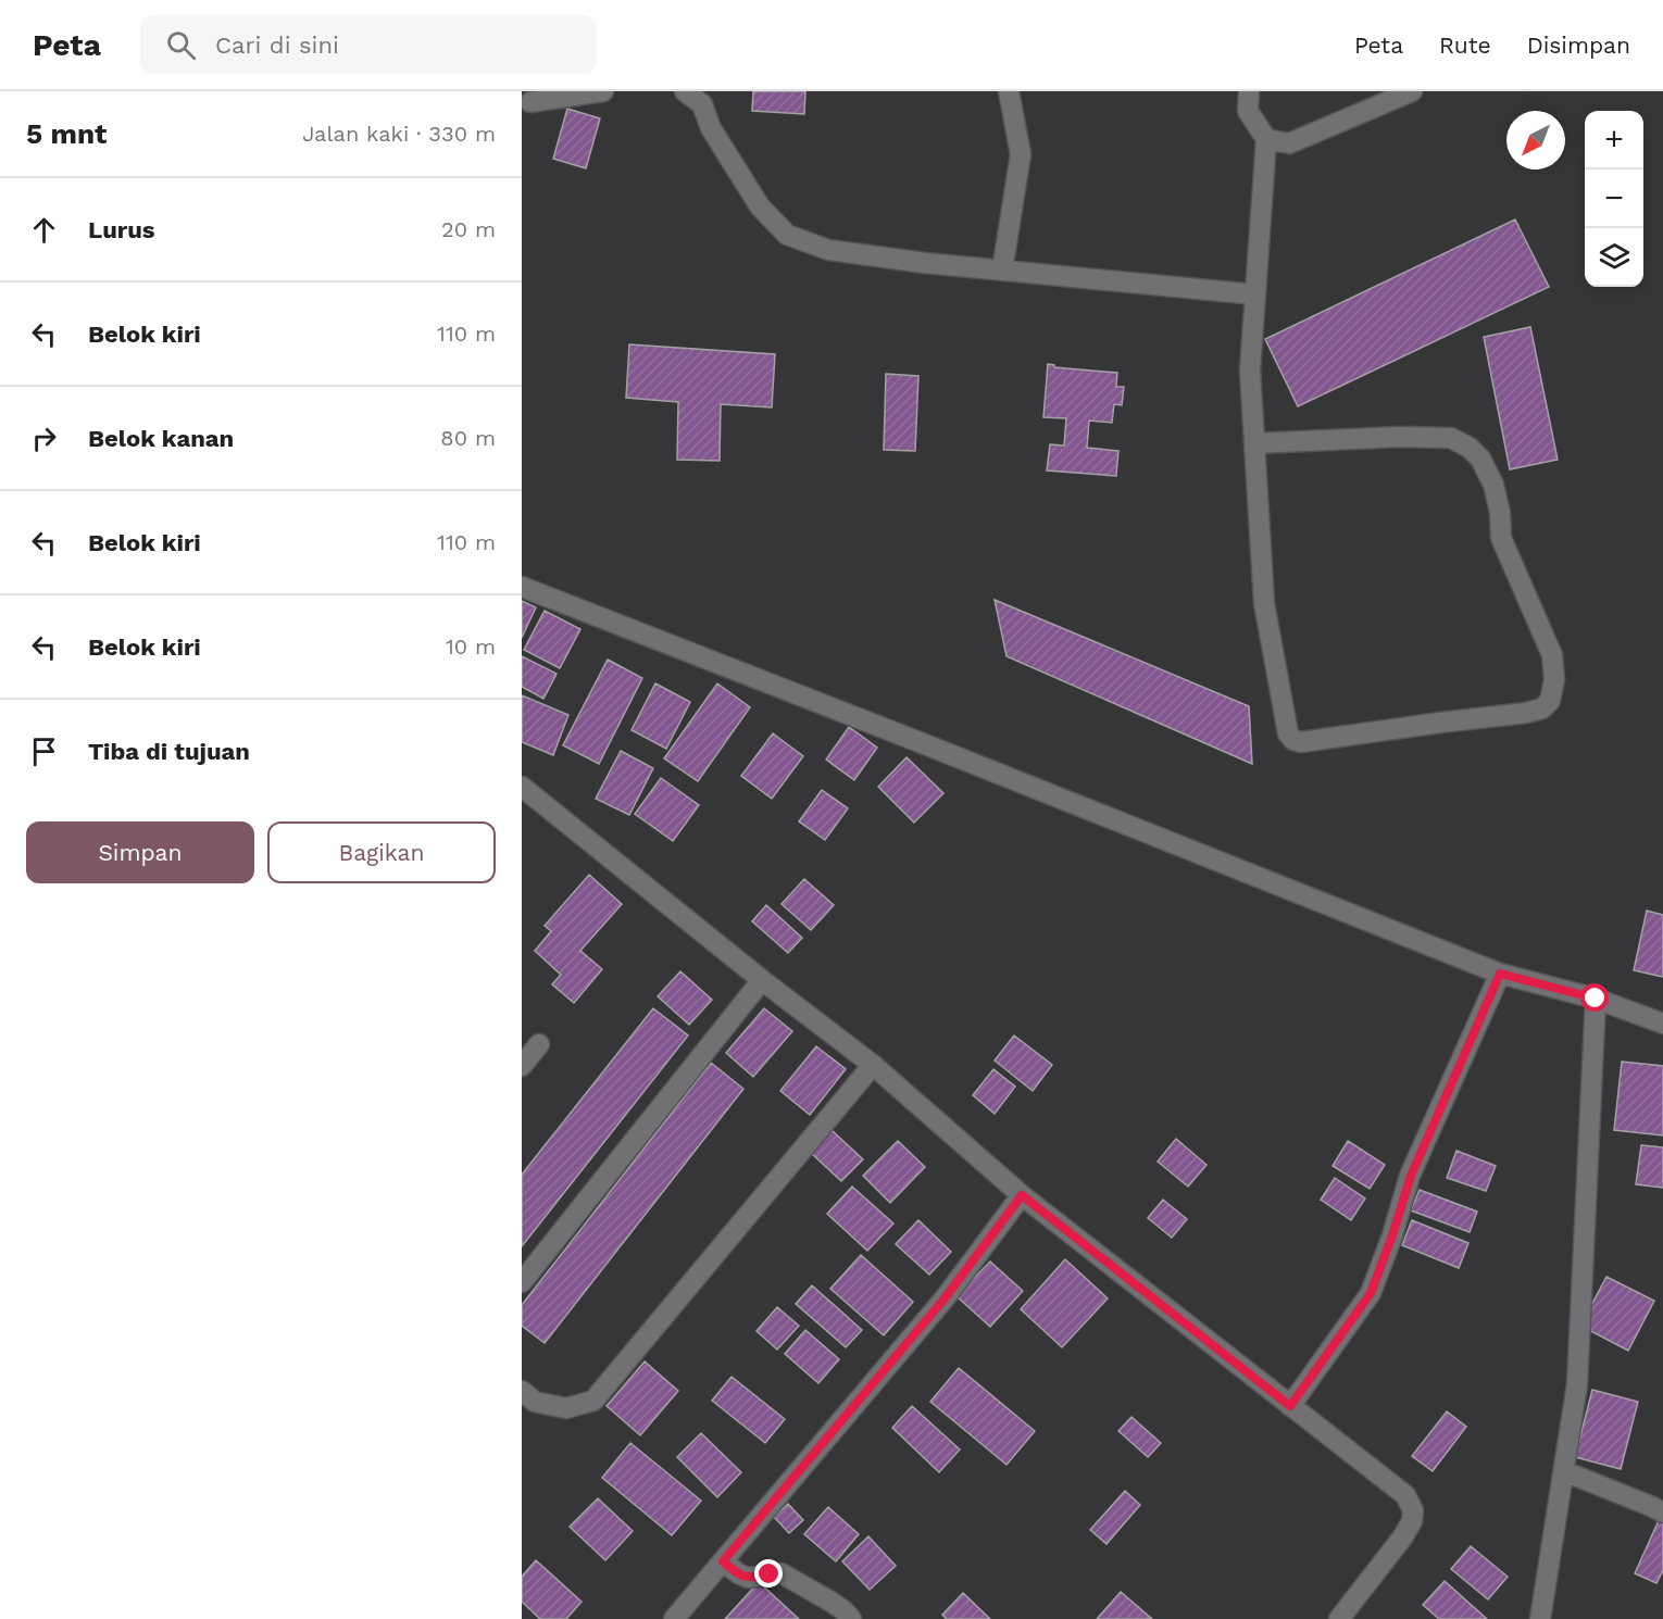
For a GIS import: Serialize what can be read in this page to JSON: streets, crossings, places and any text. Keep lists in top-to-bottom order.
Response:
{
  "north": "bottom left",
  "page": {
    "header": "Peta",
    "search": "Cari di sini",
    "nav": ["Peta", "Rute", "Disimpan"],
    "heading": ["5 mnt", "Jalan kaki · 330 m"],
    "map_buttons": ["+", "−"],
    "list": [
      ["Lurus", "20 m"],
      ["Belok kiri", "110 m"],
      ["Belok kanan", "80 m"],
      ["Belok kiri", "110 m"],
      ["Belok kiri", "10 m"],
      "Tiba di tujuan"
    ],
    "buttons": ["Simpan", "Bagikan"]
  }
}
